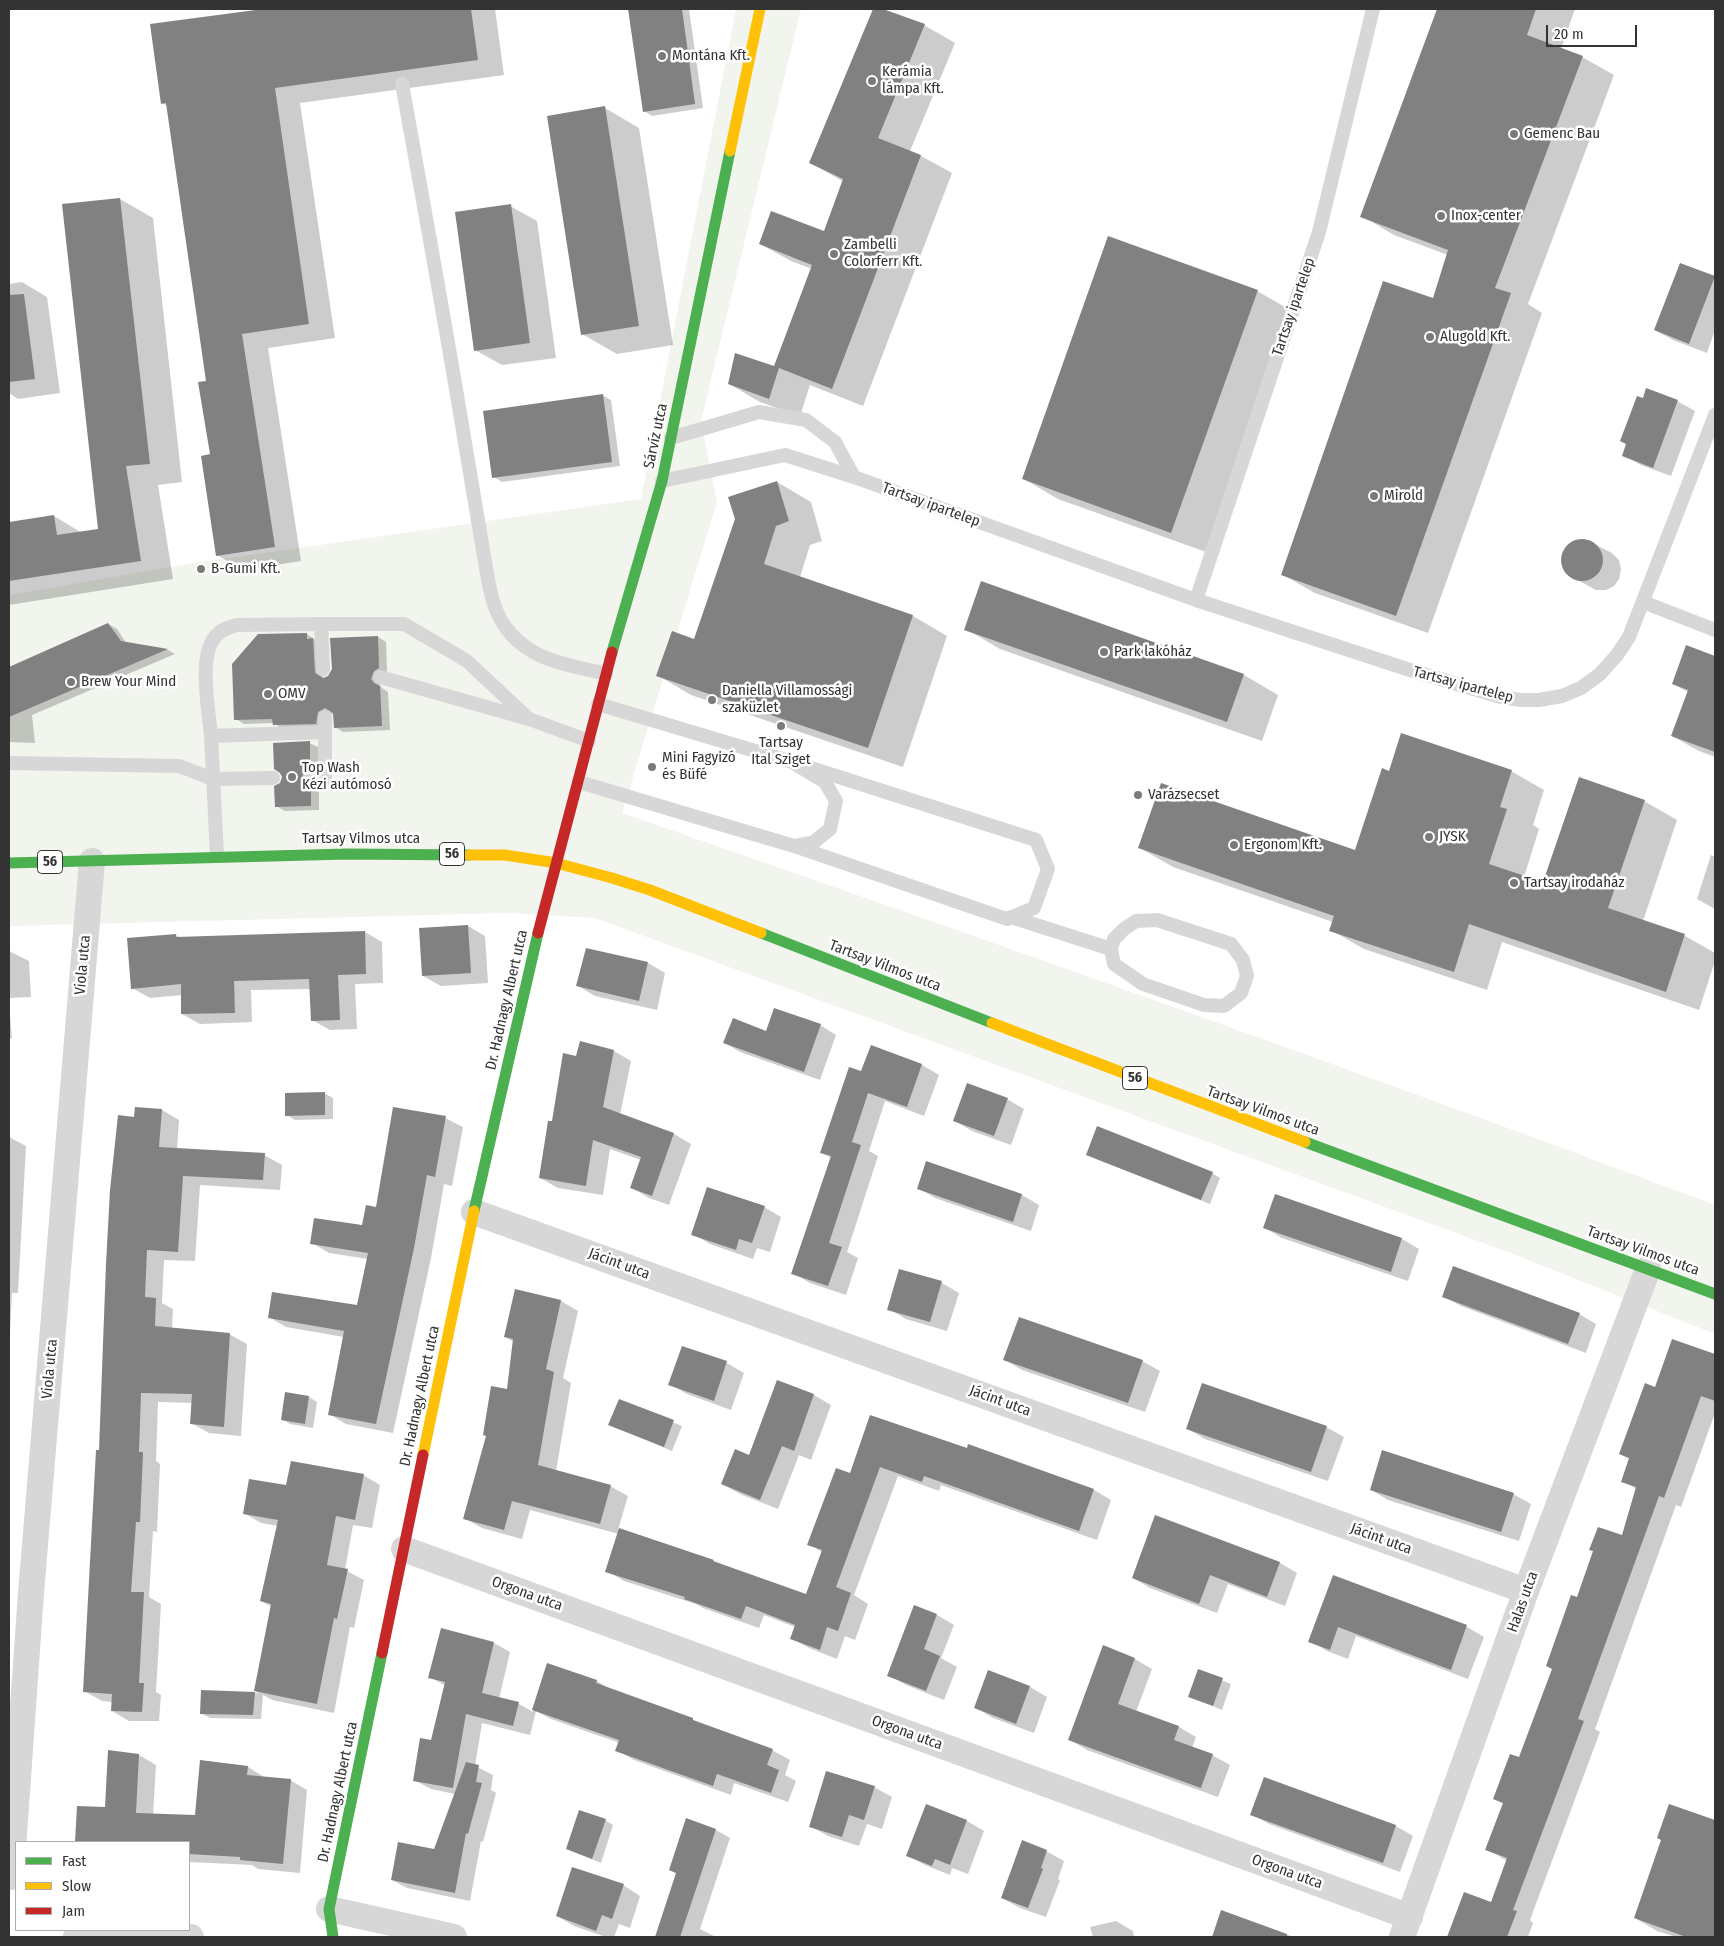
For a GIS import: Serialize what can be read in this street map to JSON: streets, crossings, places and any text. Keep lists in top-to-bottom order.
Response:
{
  "streets": {
    "street": [
      "Sárvíz utca",
      "Tartsay Vilmos utca",
      "56",
      "Viola utca",
      "Dr. Hadnagy Albert utca",
      "Jácint utca",
      "Orgona utca",
      "Halas utca"
    ],
    "lane": ["Tartsay ipartelep"]
  },
  "crossings": [
    ["Tartsay ipartelep", "Sárvíz utca"],
    ["Sárvíz utca", "Tartsay Vilmos utca"],
    ["Sárvíz utca", "Dr. Hadnagy Albert utca"],
    ["Tartsay Vilmos utca", "Viola utca"],
    ["Tartsay Vilmos utca", "Dr. Hadnagy Albert utca"],
    ["Tartsay Vilmos utca", "Halas utca"],
    ["Dr. Hadnagy Albert utca", "Jácint utca"],
    ["Dr. Hadnagy Albert utca", "Orgona utca"],
    ["Jácint utca", "Halas utca"],
    ["Orgona utca", "Halas utca"]
  ],
  "places": [
    "Montána Kft.",
    "Kerámia lámpa Kft.",
    "Gemenc Bau",
    "Inox-center",
    "Zambelli Colorferr Kft.",
    "Alugold Kft.",
    "Mirold",
    "B-Gumi Kft.",
    "Park lakóház",
    "Brew Your Mind",
    "OMV",
    "Daniella Villamossági szaküzlet",
    "Tartsay Ital Sziget",
    "Mini Fagyizó és Büfé",
    "Top Wash Kézi autómosó",
    "Varázsecset",
    "JYSK",
    "Ergonom Kft.",
    "Tartsay irodaház"
  ],
  "legend": ["Fast", "Slow", "Jam"],
  "scale_bar": "20 m"
}
